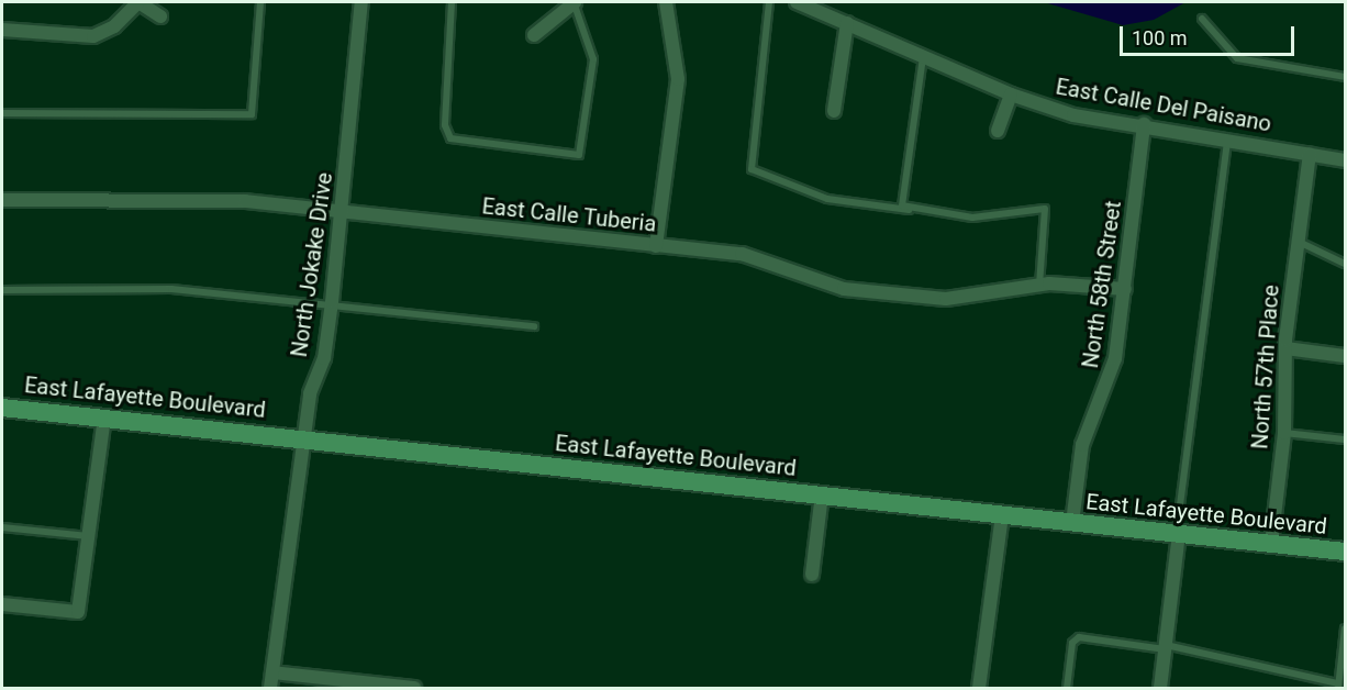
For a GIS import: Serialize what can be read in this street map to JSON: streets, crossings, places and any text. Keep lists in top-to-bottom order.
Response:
{
  "streets": {
    "street": [
      "East Calle Del Paisano",
      "East Calle Tuberia",
      "North Jokake Drive",
      "North 58th Street",
      "North 57th Place",
      "East Lafayette Boulevard"
    ]
  },
  "crossings": [
    ["East Calle Del Paisano", "North 58th Street"],
    ["East Calle Del Paisano", "North 57th Place"],
    ["East Calle Tuberia", "North Jokake Drive"],
    ["East Calle Tuberia", "North 58th Street"],
    ["North Jokake Drive", "East Lafayette Boulevard"],
    ["North 58th Street", "East Lafayette Boulevard"],
    ["North 57th Place", "East Lafayette Boulevard"]
  ],
  "scale_bar": "100 m"
}
